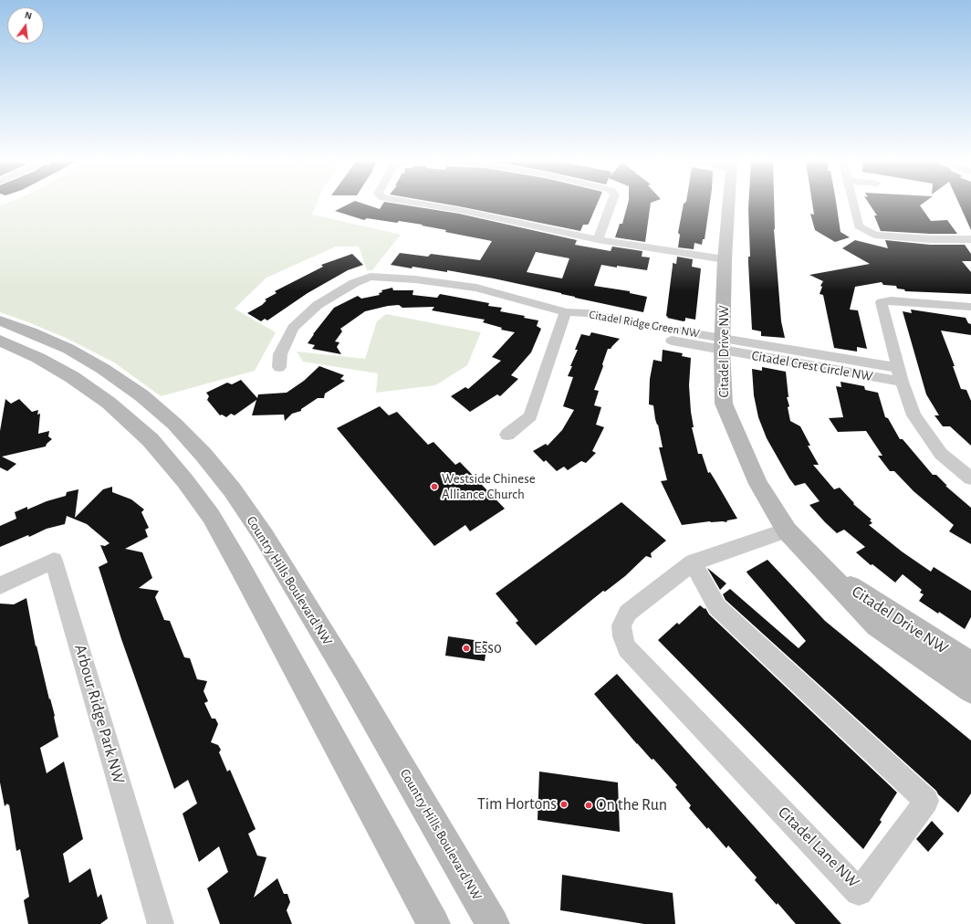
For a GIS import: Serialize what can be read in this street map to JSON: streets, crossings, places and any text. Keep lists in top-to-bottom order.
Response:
{
  "streets": {
    "main road": ["Citadel Drive NW", "Country Hills Boulevard NW"],
    "street": [
      "Citadel Ridge Green NW",
      "Citadel Crest Circle NW",
      "Arbour Ridge Park NW",
      "Citadel Lane NW"
    ]
  },
  "crossings": [
    ["Citadel Ridge Green NW", "Citadel Drive NW"],
    ["Citadel Ridge Green NW", "Citadel Crest Circle NW"],
    ["Citadel Drive NW", "Citadel Crest Circle NW"],
    ["Citadel Drive NW", "Citadel Lane NW"]
  ],
  "places": [
    "Westside Chinese Alliance Church",
    "Esso",
    "Tim Hortons",
    "On the Run"
  ],
  "north": "top"
}
